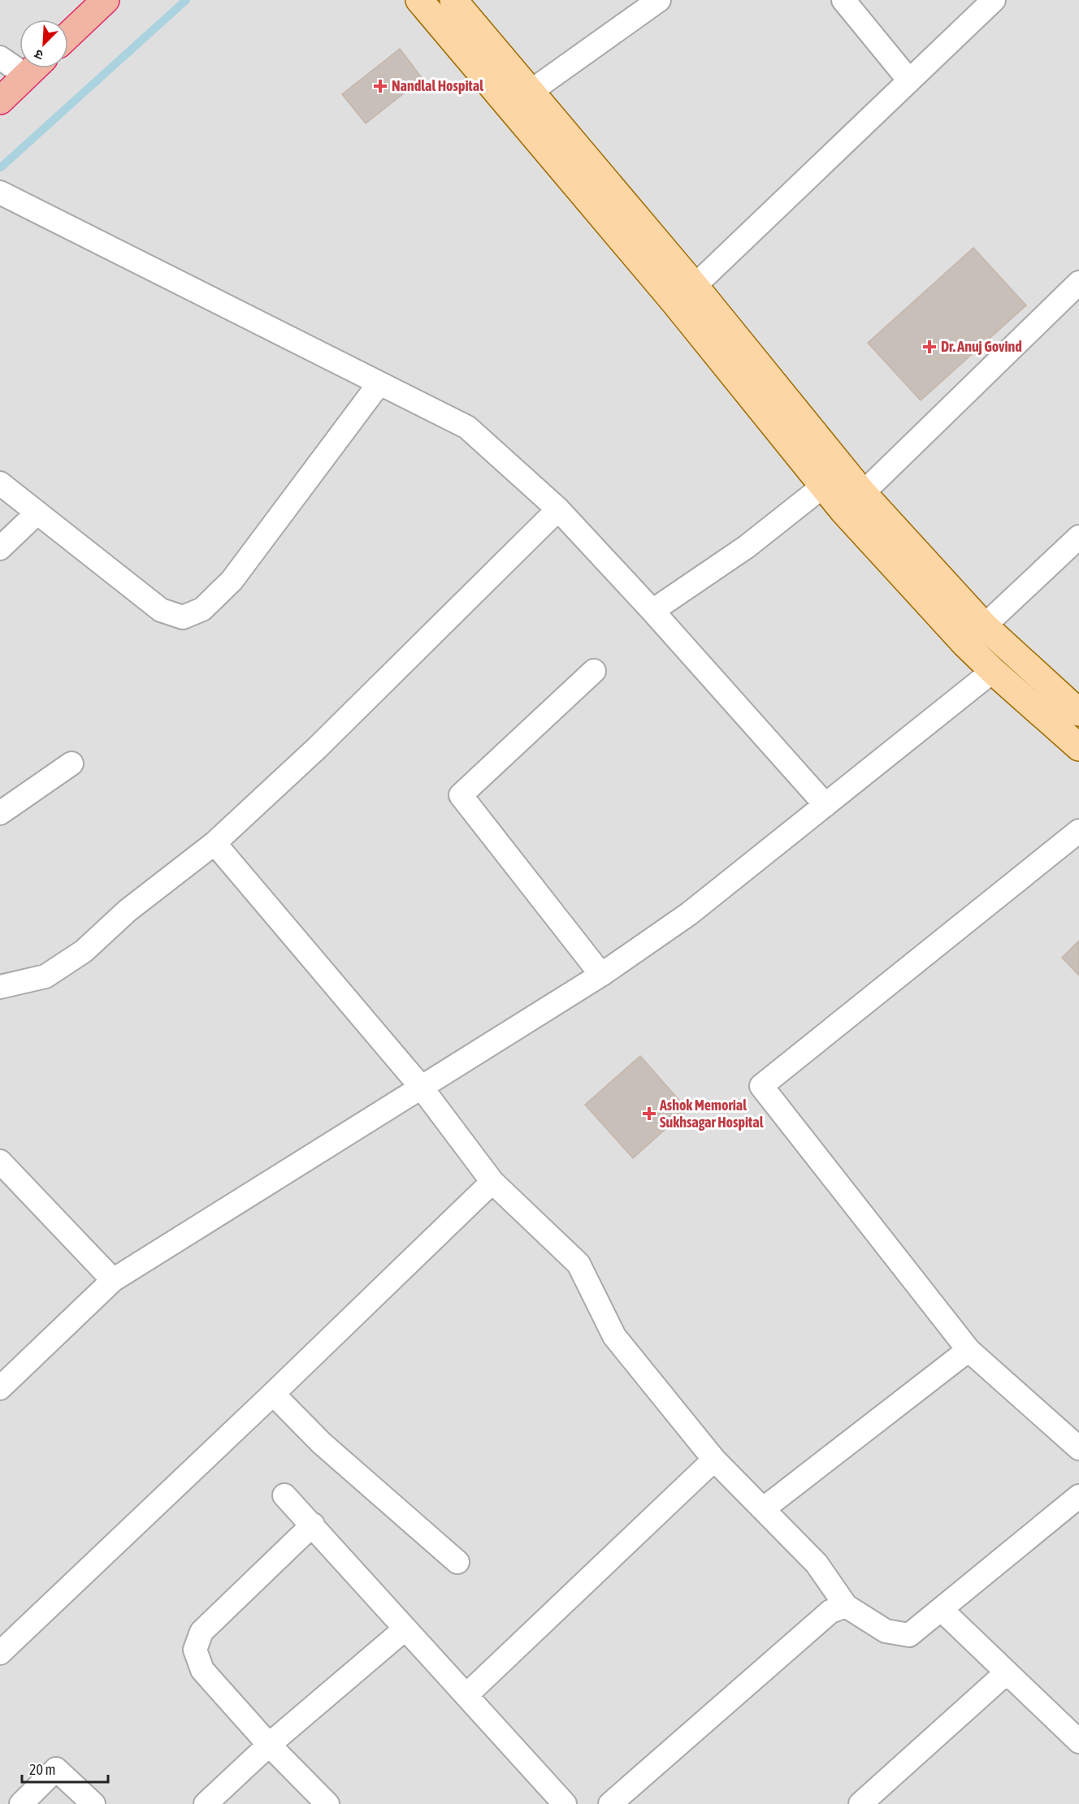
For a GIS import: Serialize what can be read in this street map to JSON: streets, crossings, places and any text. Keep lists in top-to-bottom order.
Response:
{
  "places": {
    "health": ["Nandlal Hospital", "Dr. Anuj Govind", "Ashok Memorial Sukhsagar Hospital"]
  },
  "scale_bar": "20 m",
  "north": "bottom left"
}
